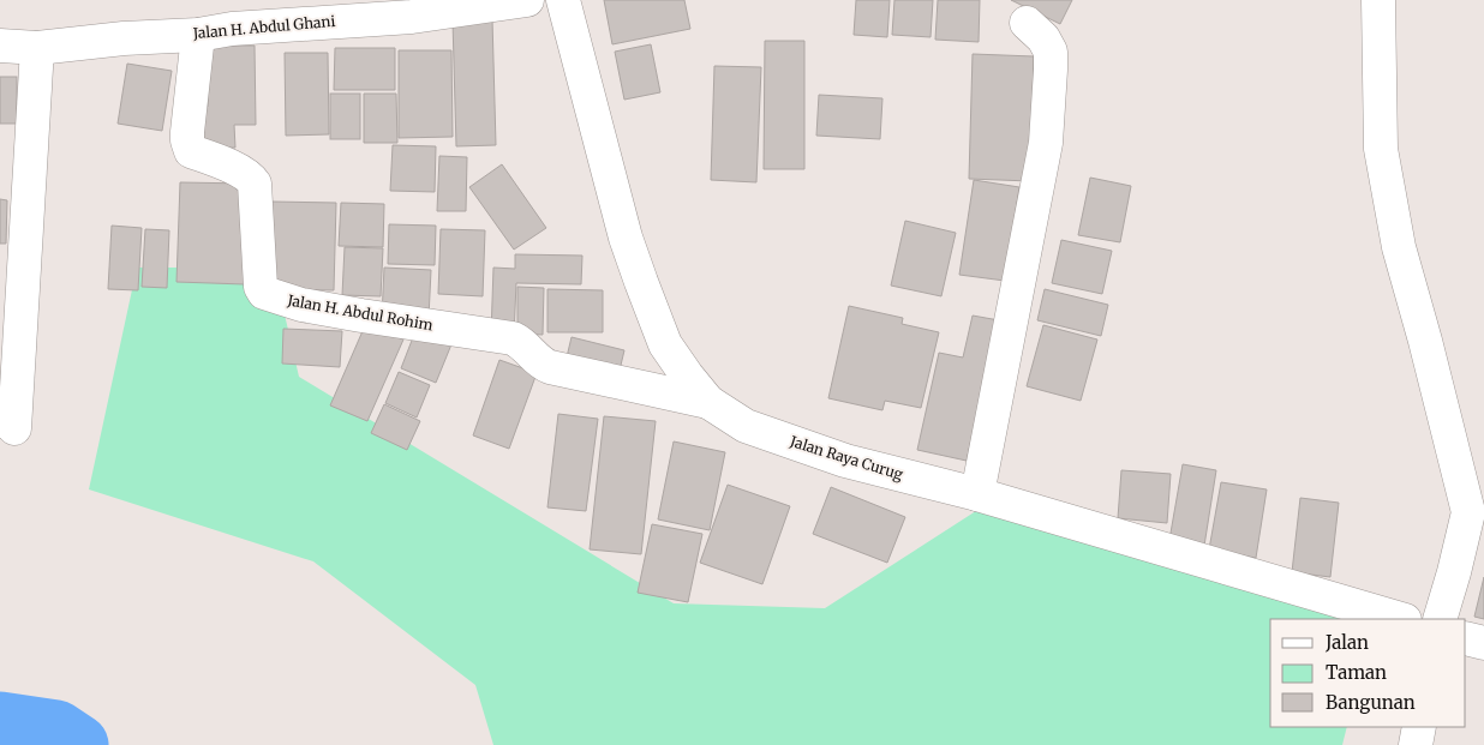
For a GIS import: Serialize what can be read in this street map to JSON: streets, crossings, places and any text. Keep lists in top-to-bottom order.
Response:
{
  "streets": {
    "street": ["Jalan H. Abdul Ghani", "Jalan H. Abdul Rohim", "Jalan Raya Curug"]
  },
  "crossings": [
    ["Jalan H. Abdul Ghani", "Jalan H. Abdul Rohim"],
    ["Jalan H. Abdul Rohim", "Jalan Raya Curug"]
  ],
  "legend": ["Jalan", "Taman", "Bangunan"]
}
